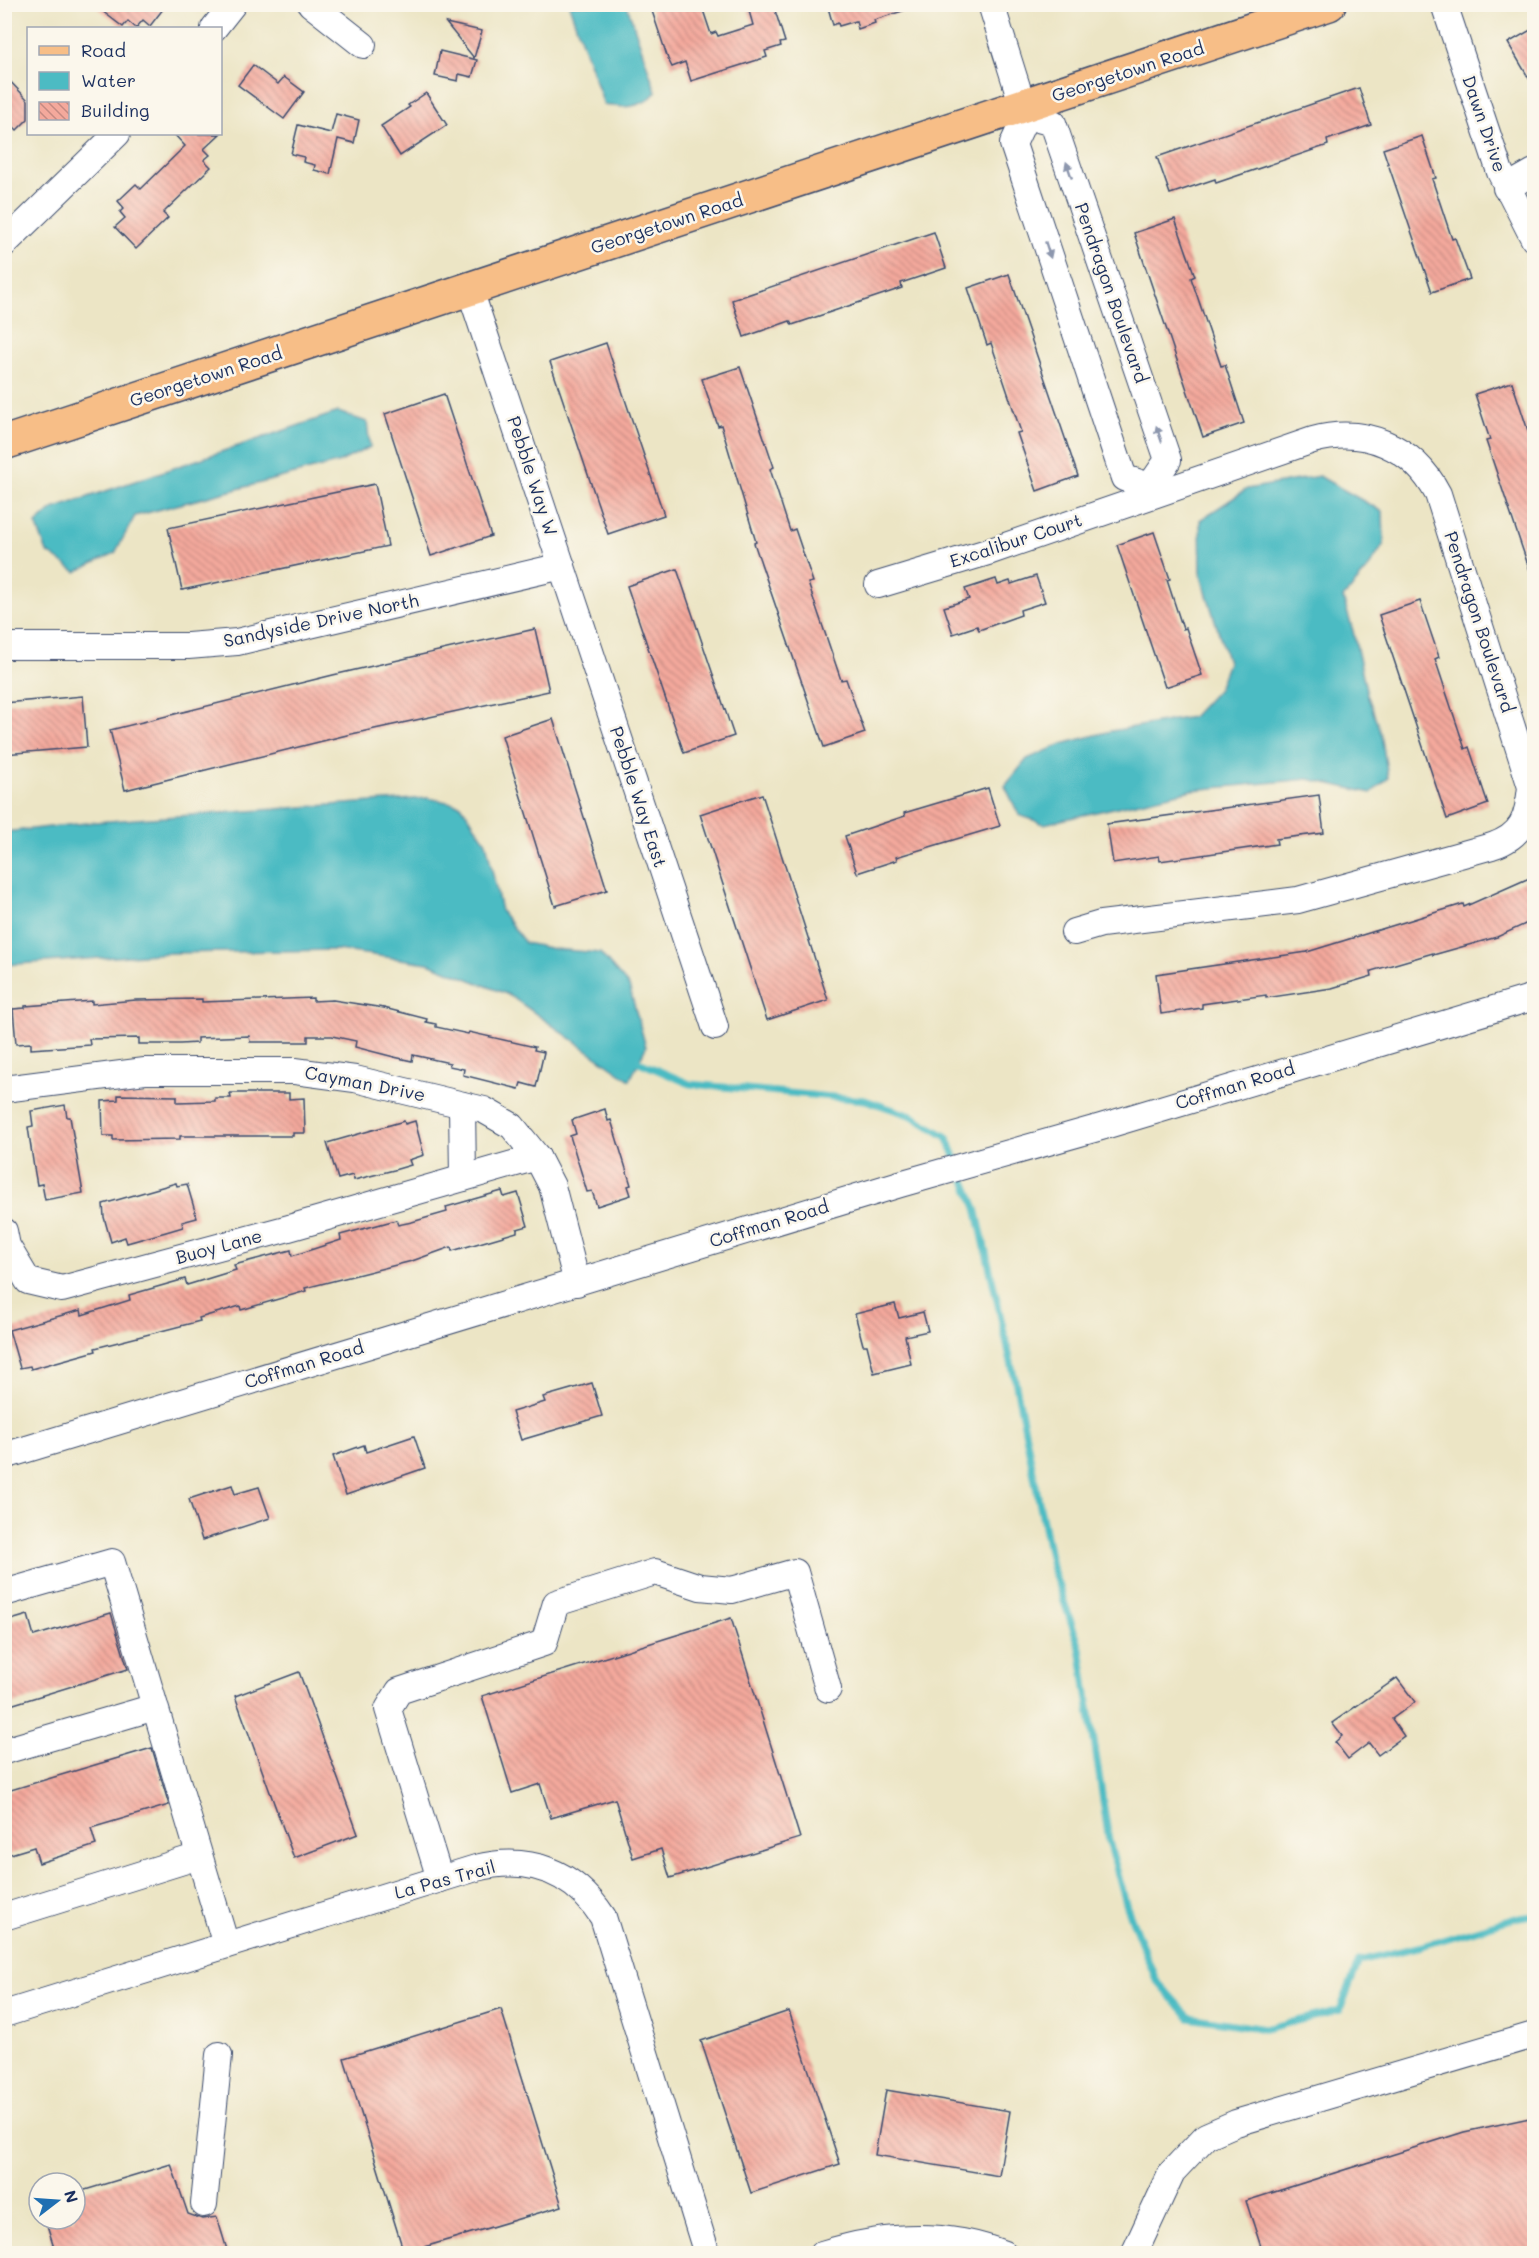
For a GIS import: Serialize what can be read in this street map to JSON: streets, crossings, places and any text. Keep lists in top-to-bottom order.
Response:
{
  "streets": {
    "main road": ["Georgetown Road"],
    "street": [
      "Dawn Drive",
      "Pendragon Boulevard",
      "Pebble Way W",
      "Excalibur Court",
      "Sandyside Drive North",
      "Pebble Way East",
      "Cayman Drive",
      "Coffman Road",
      "Buoy Lane",
      "La Pas Trail"
    ]
  },
  "crossings": [
    ["Georgetown Road", "Pendragon Boulevard"],
    ["Georgetown Road", "Pebble Way W"],
    ["Pendragon Boulevard", "Excalibur Court"],
    ["Pebble Way W", "Sandyside Drive North"],
    ["Pebble Way W", "Pebble Way East"],
    ["Sandyside Drive North", "Pebble Way East"],
    ["Cayman Drive", "Coffman Road"],
    ["Cayman Drive", "Buoy Lane"]
  ],
  "legend": ["Road", "Water", "Building"],
  "north": "right"
}
